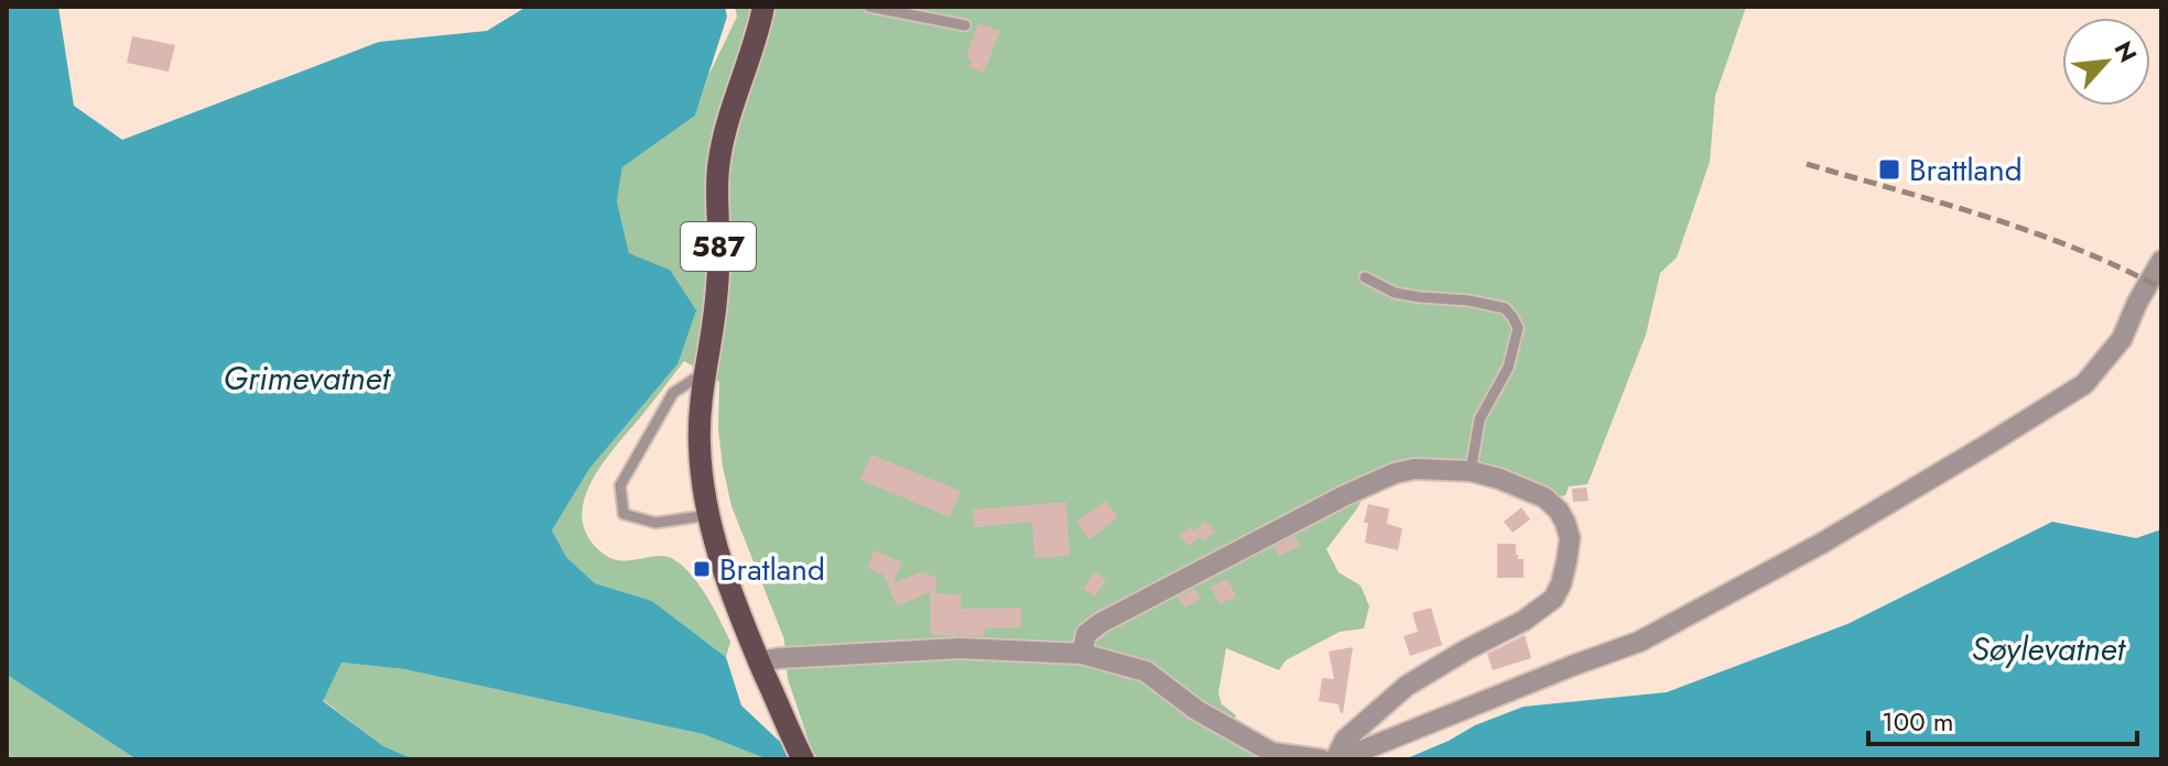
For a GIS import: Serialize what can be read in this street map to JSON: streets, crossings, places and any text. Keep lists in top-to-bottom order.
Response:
{
  "streets": {
    "main road": ["587"]
  },
  "water": ["Grimevatnet", "Søylevatnet"],
  "places": {
    "transit": ["Brattland", "Bratland"]
  },
  "scale_bar": "100 m",
  "north": "top right"
}
